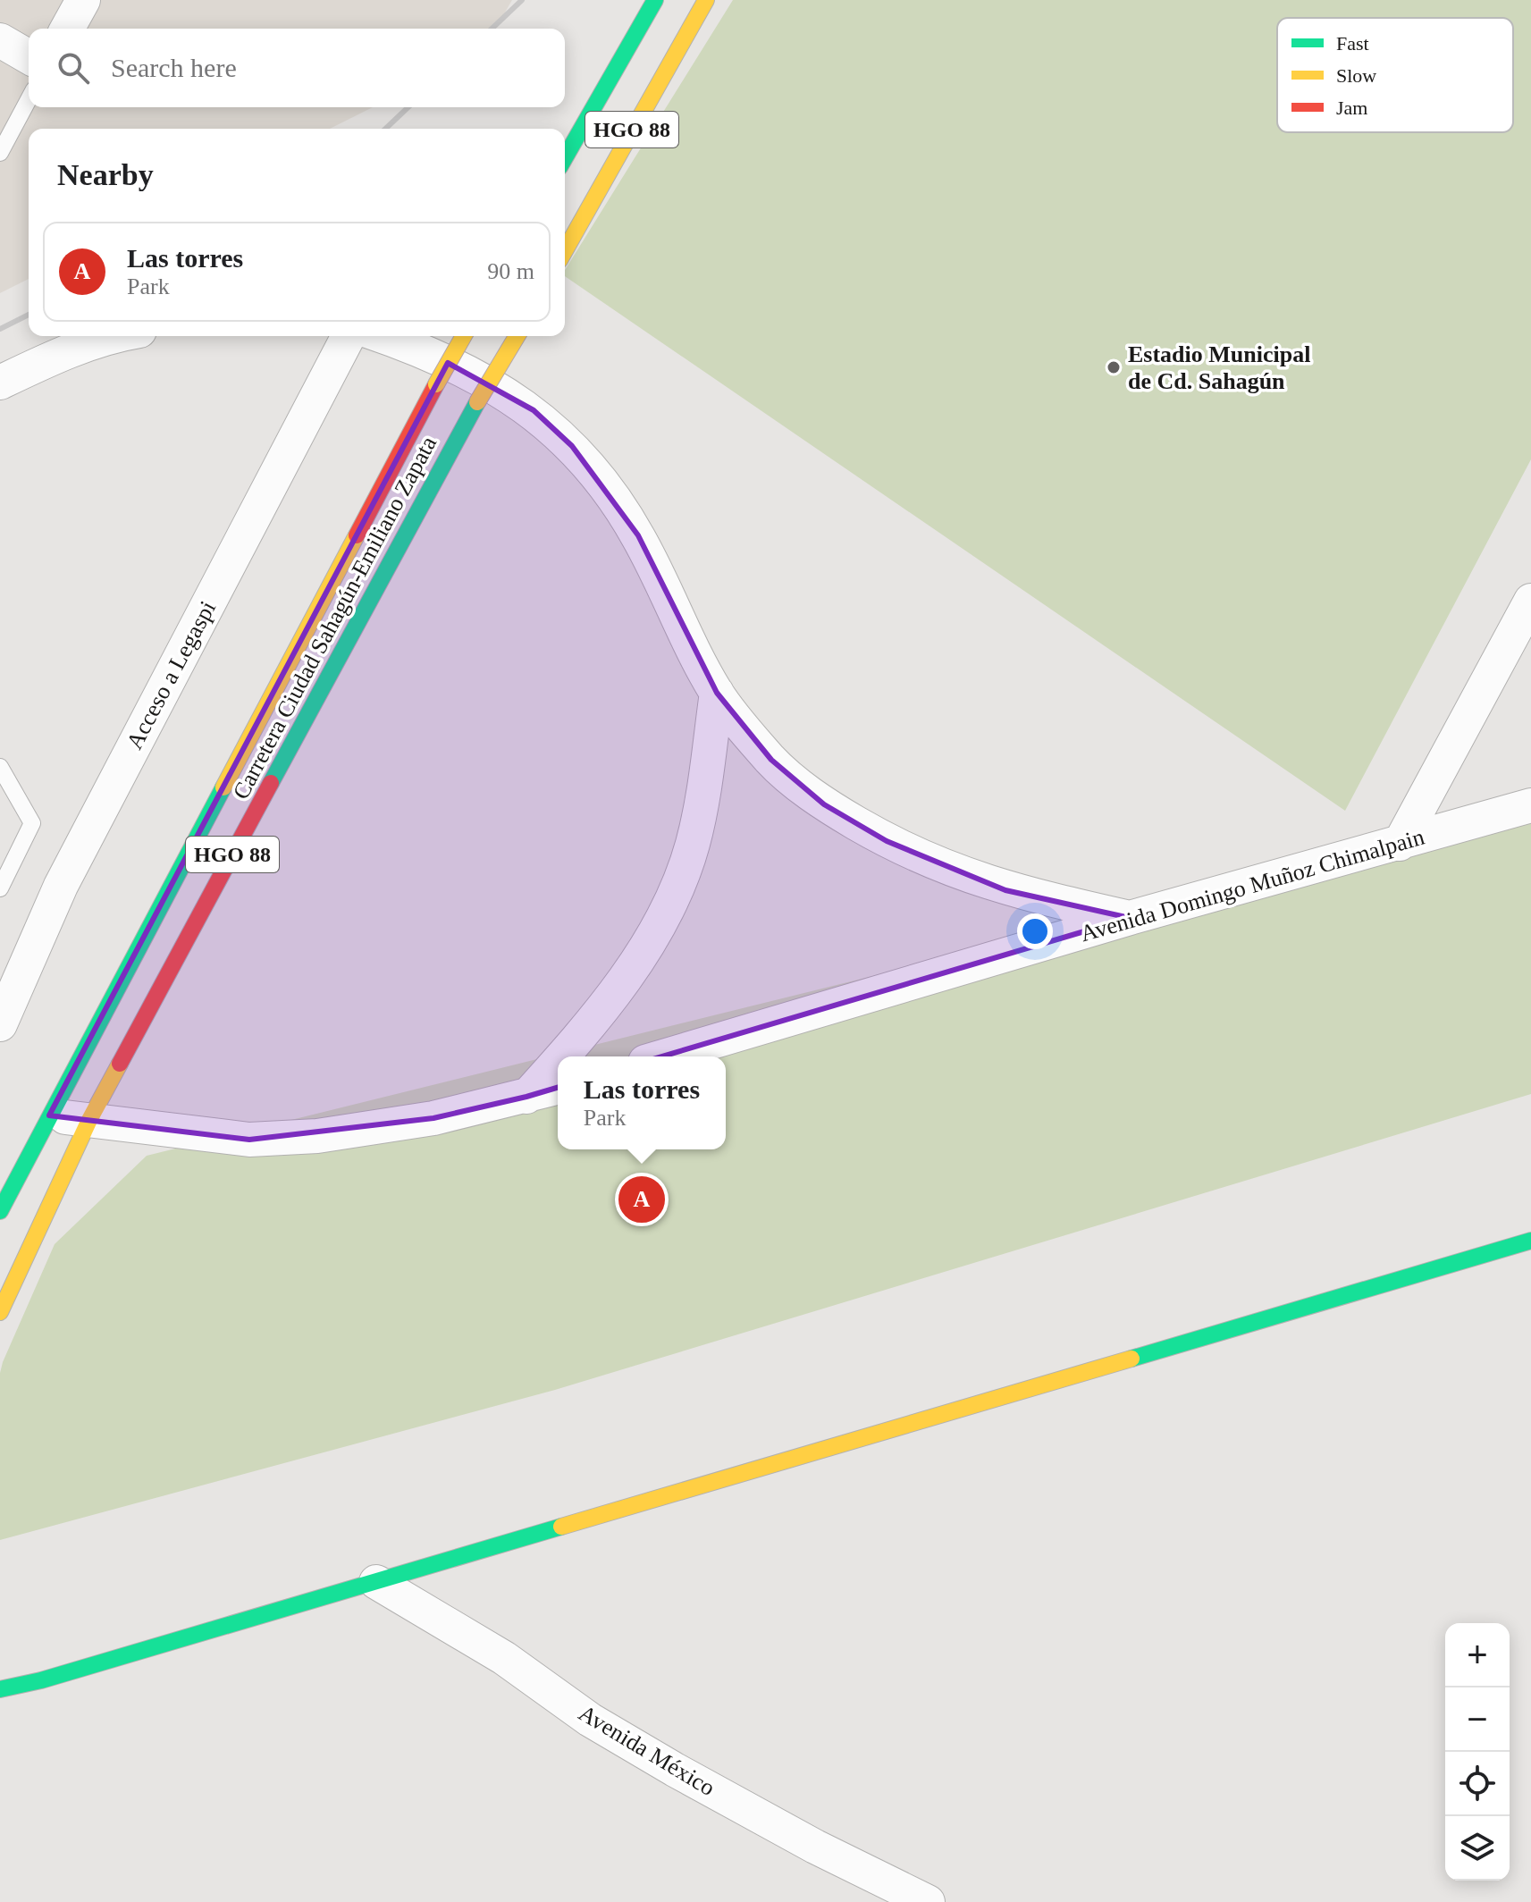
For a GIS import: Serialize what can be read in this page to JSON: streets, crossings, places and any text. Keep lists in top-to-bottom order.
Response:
{
  "streets": {
    "main road": ["HGO 88", "Carretera Ciudad Sahagún-Emiliano Zapata"],
    "street": ["Acceso a Legaspi", "Avenida Domingo Muñoz Chimalpain", "Avenida México"]
  },
  "places": ["Estadio Municipal de Cd. Sahagún"],
  "legend": ["Fast", "Slow", "Jam"],
  "page": {
    "search": "Search here",
    "heading": "Nearby",
    "list": [
      {
        "mark": "A",
        "name": "Las torres",
        "note": "Park",
        "value": "90 m"
      }
    ],
    "popup": ["Las torres", "Park"],
    "pins": "A",
    "map_buttons": ["+", "−"]
  }
}
